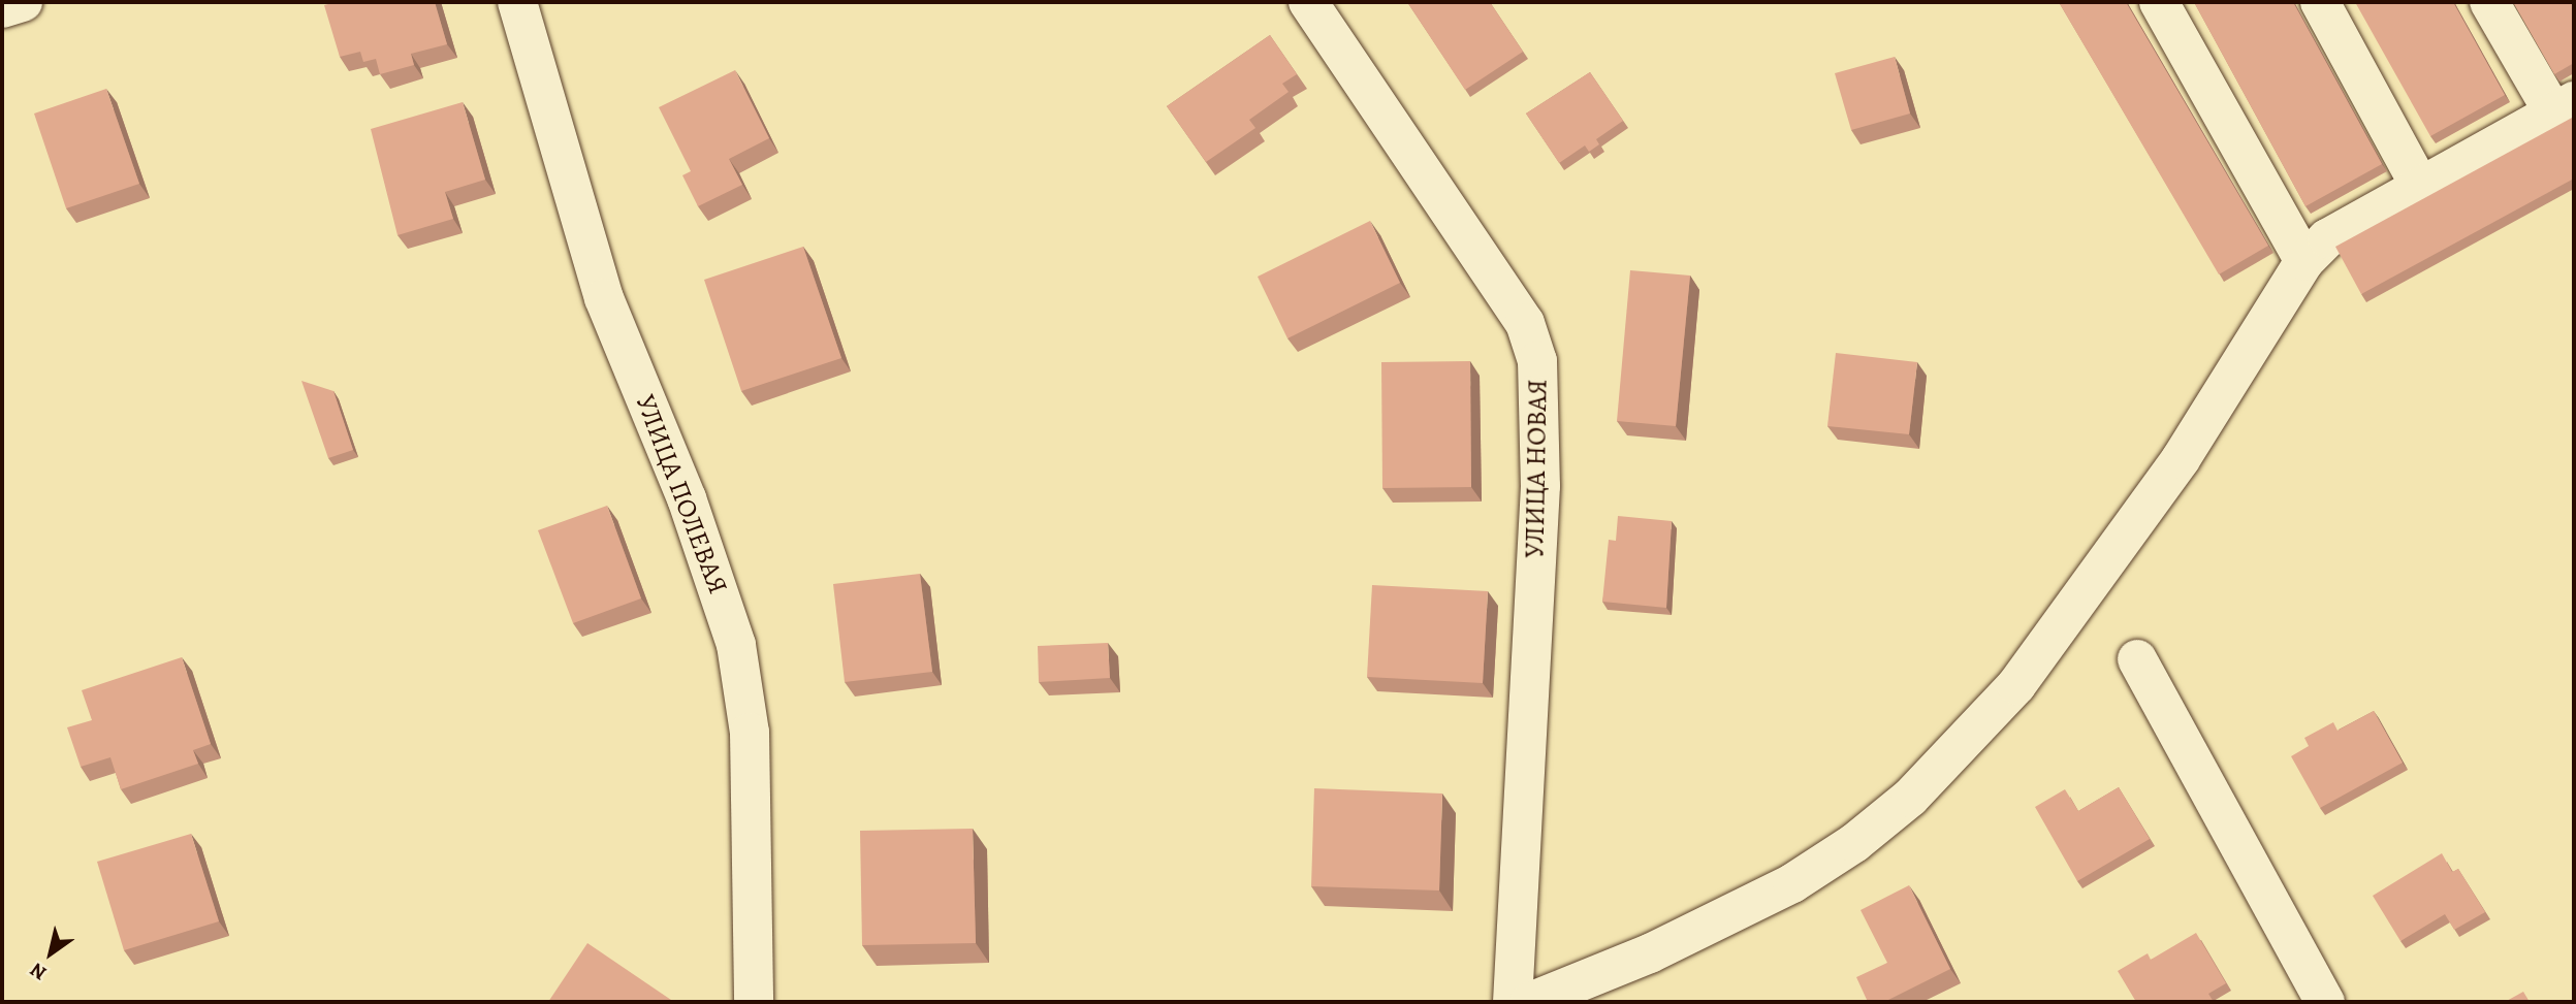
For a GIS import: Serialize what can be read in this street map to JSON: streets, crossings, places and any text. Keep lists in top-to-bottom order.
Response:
{
  "streets": {
    "street": ["УЛИЦА НОВАЯ", "УЛИЦА ПОЛЕВАЯ"]
  },
  "north": "bottom left"
}
